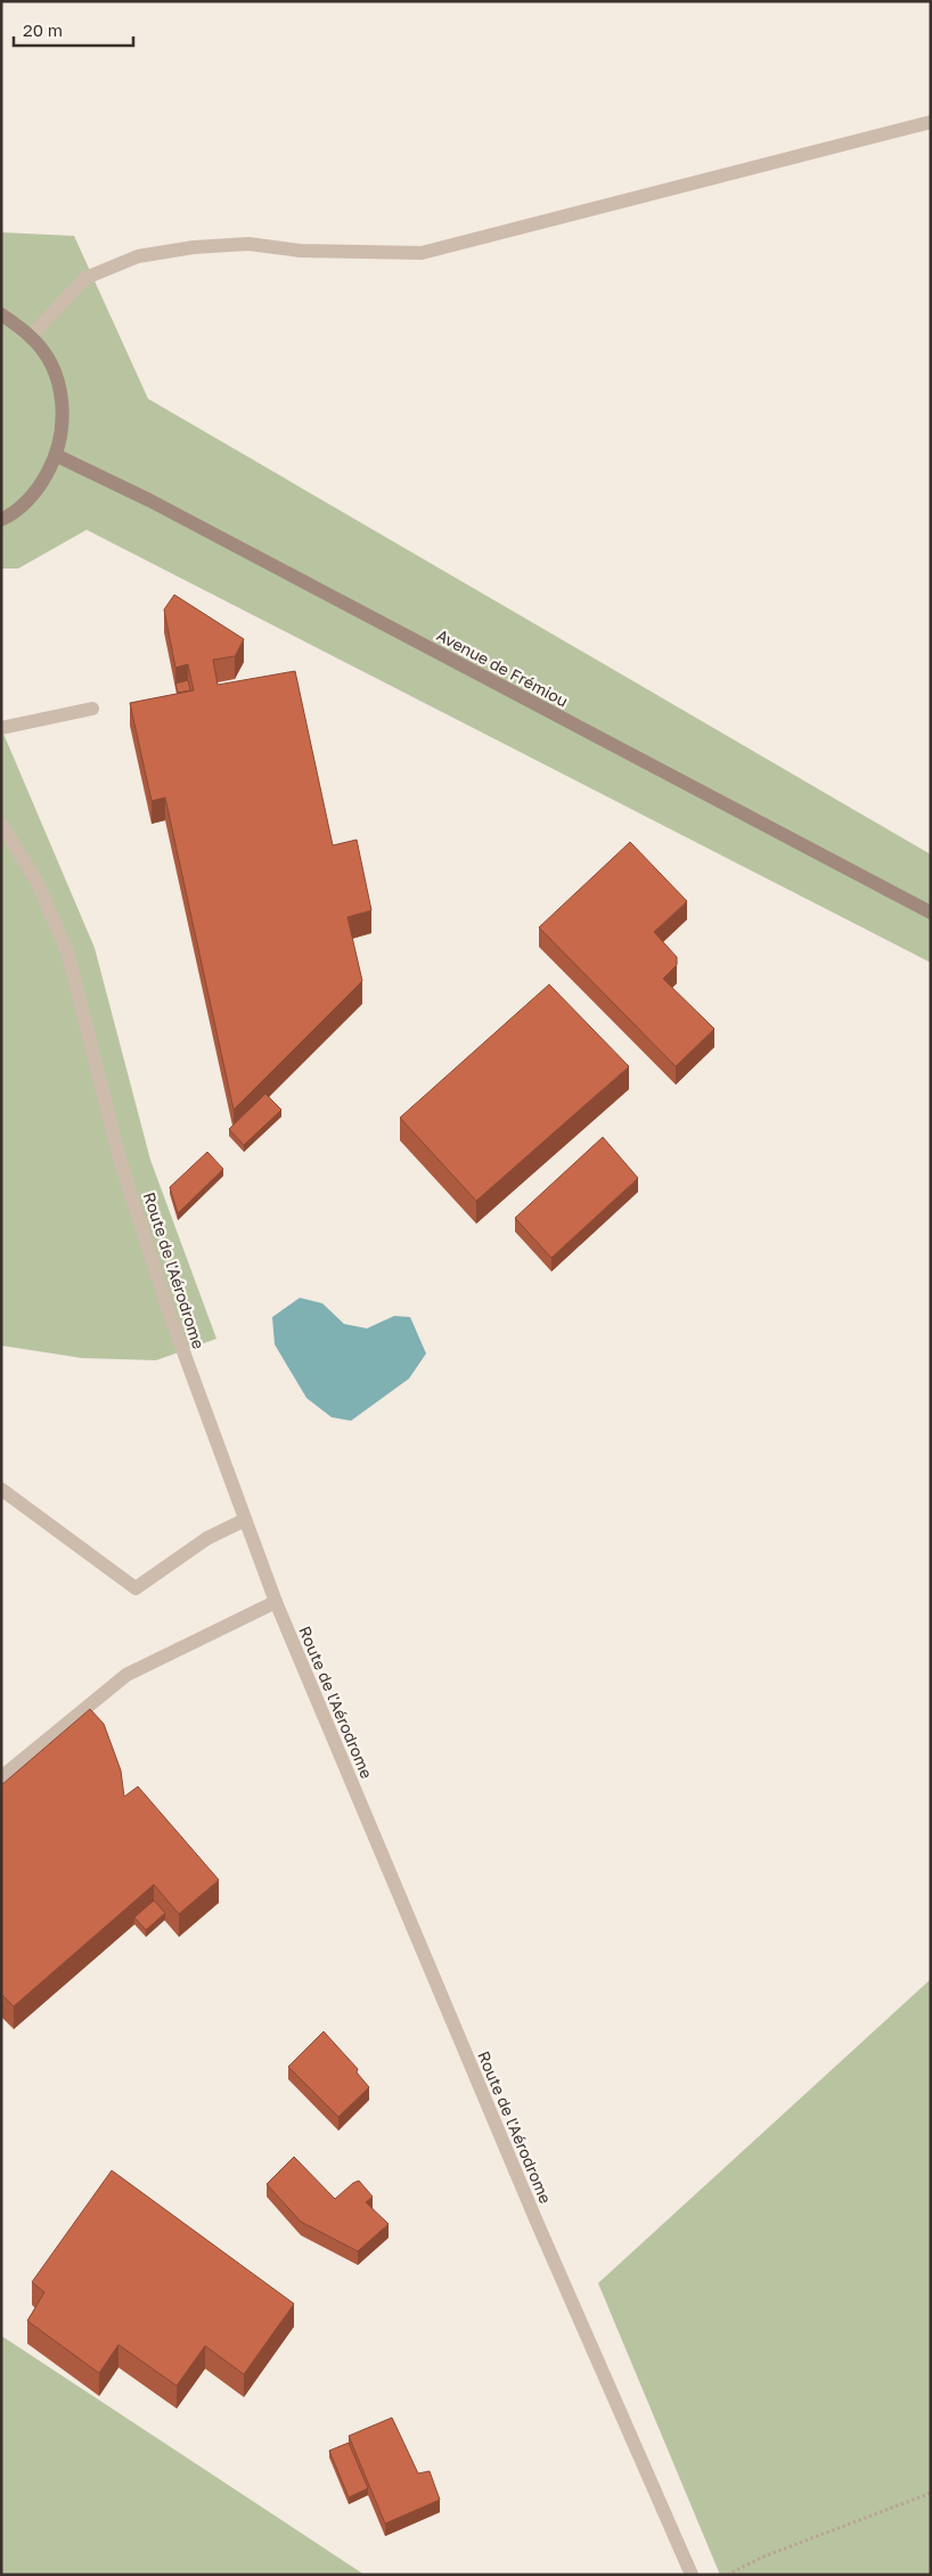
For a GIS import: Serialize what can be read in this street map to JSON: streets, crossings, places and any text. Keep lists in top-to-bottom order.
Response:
{
  "streets": {
    "main road": ["Avenue de Frémiou"],
    "street": ["Route de l'Aérodrome"]
  },
  "scale_bar": "20 m"
}
